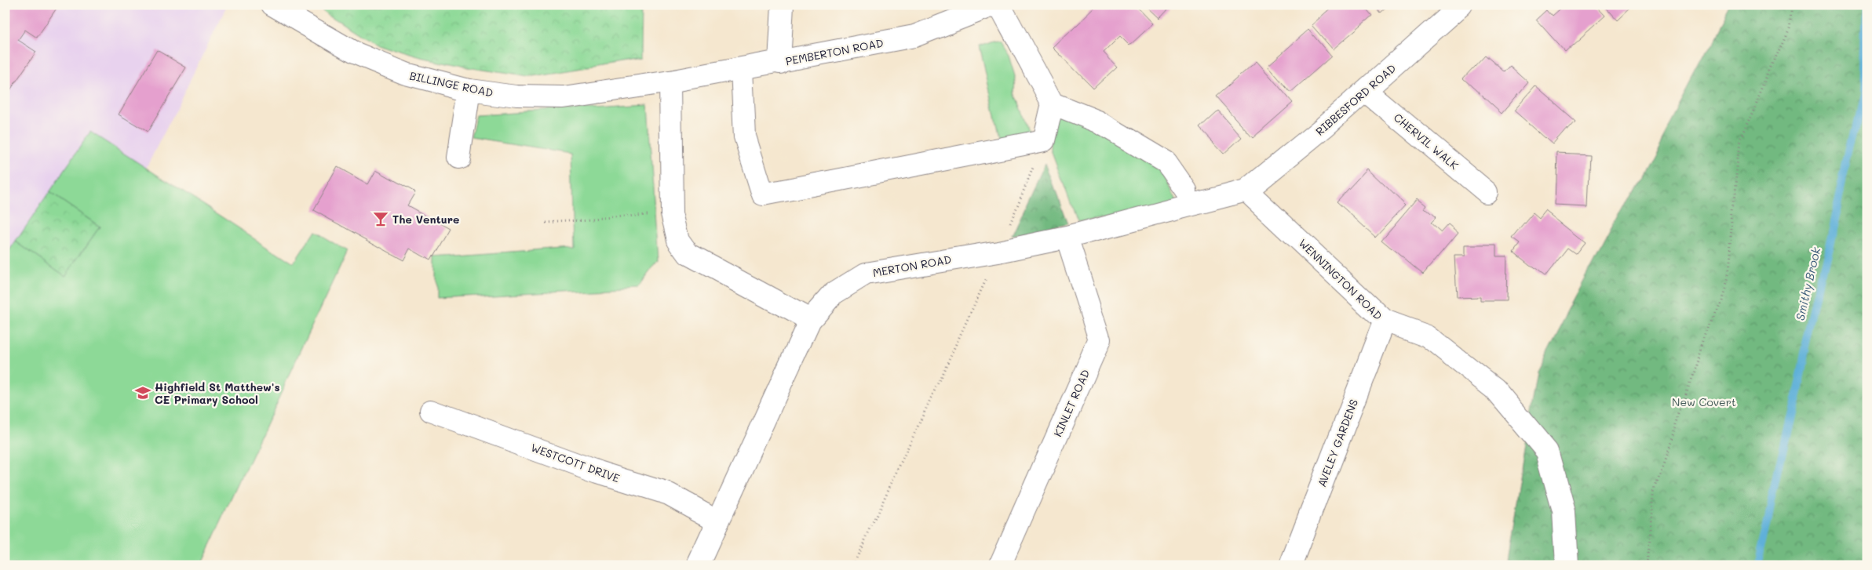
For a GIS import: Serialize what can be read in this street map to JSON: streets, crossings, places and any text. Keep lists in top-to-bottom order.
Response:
{
  "streets": {
    "street": [
      "PEMBERTON ROAD",
      "BILLINGE ROAD",
      "RIBBESFORD ROAD",
      "CHERVIL WALK",
      "MERTON ROAD",
      "WENNINGTON ROAD",
      "KINLET ROAD",
      "AVELEY GARDENS",
      "WESTCOTT DRIVE"
    ]
  },
  "crossings": [
    ["PEMBERTON ROAD", "BILLINGE ROAD"],
    ["RIBBESFORD ROAD", "CHERVIL WALK"],
    ["RIBBESFORD ROAD", "MERTON ROAD"],
    ["RIBBESFORD ROAD", "WENNINGTON ROAD"],
    ["MERTON ROAD", "WENNINGTON ROAD"],
    ["MERTON ROAD", "KINLET ROAD"],
    ["MERTON ROAD", "WESTCOTT DRIVE"],
    ["WENNINGTON ROAD", "AVELEY GARDENS"]
  ],
  "water": ["Smithy Brook"],
  "parks": ["New Covert"],
  "places": {
    "bar": ["The Venture"],
    "school or university": ["Highfield St Matthew's CE Primary School"]
  }
}
